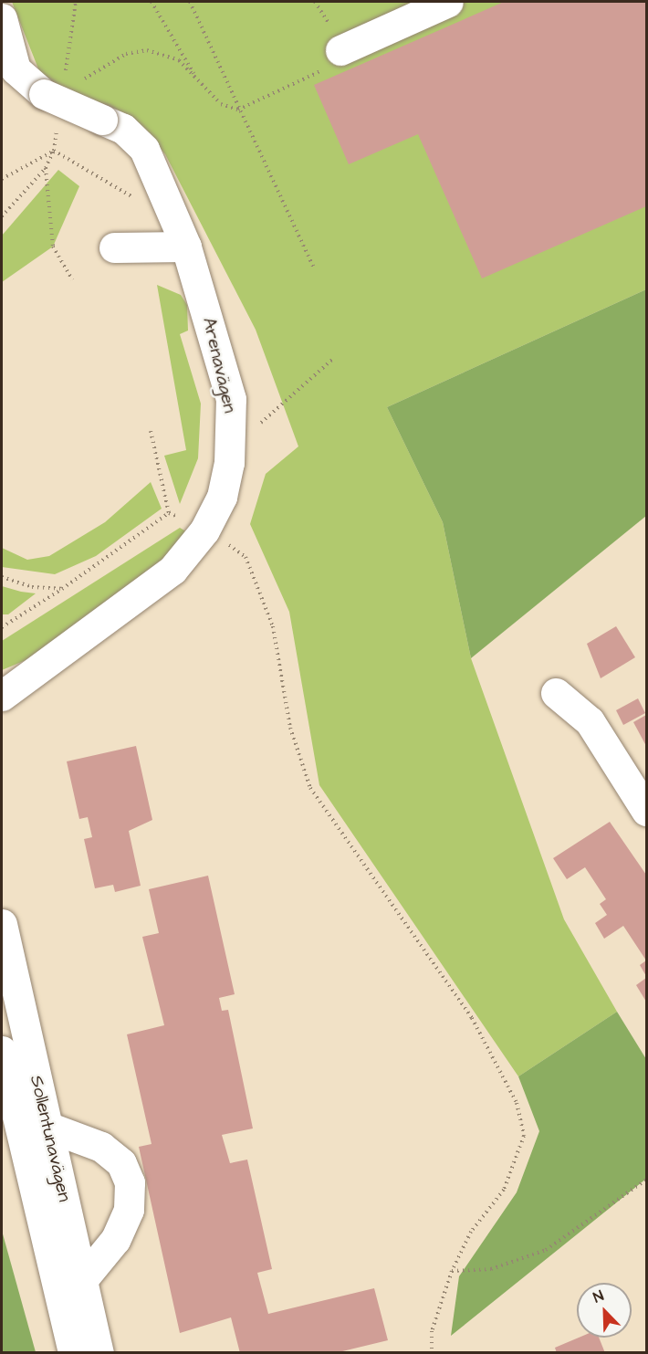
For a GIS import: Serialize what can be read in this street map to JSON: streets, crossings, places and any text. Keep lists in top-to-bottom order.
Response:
{
  "streets": {
    "street": ["Arenavägen", "Sollentunavägen"]
  },
  "north": "top left"
}
